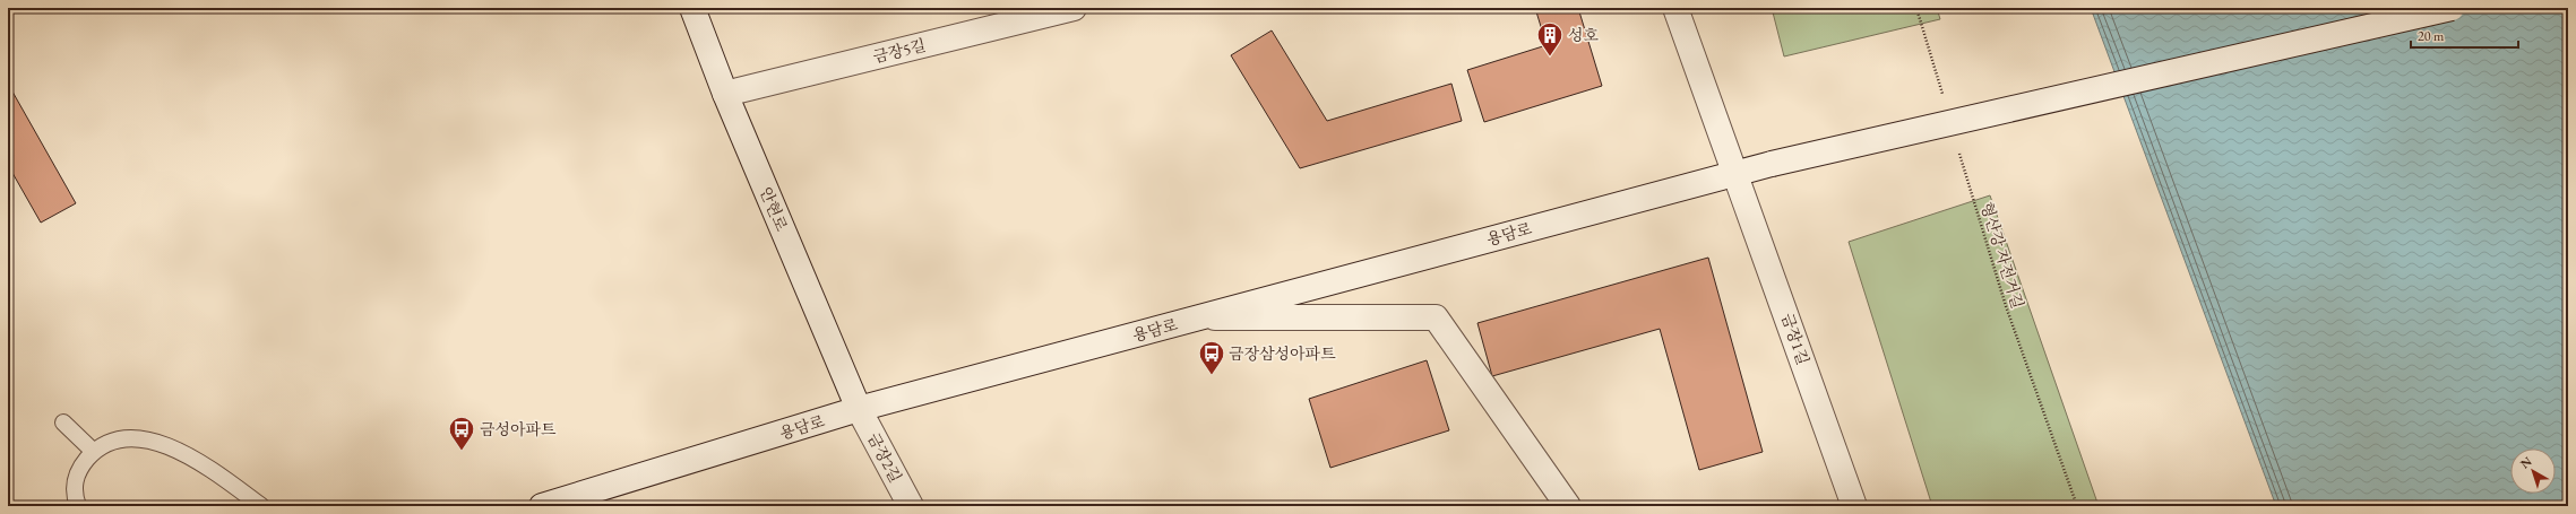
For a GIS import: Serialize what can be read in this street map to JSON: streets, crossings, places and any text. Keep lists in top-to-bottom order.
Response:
{
  "streets": {
    "main road": [
      "금장5길",
      "안현로",
      "용담로",
      "금장1길",
      "금장2길"
    ],
    "path": ["형산강 자전거길"]
  },
  "crossings": [
    ["금장5길", "안현로"],
    ["안현로", "용담로"],
    ["안현로", "금장2길"],
    ["용담로", "금장1길"],
    ["용담로", "금장2길"]
  ],
  "places": {
    "building": ["성호"],
    "bus stop": ["금장삼성아파트", "금성아파트"]
  },
  "scale_bar": "20 m",
  "north": "top left"
}
